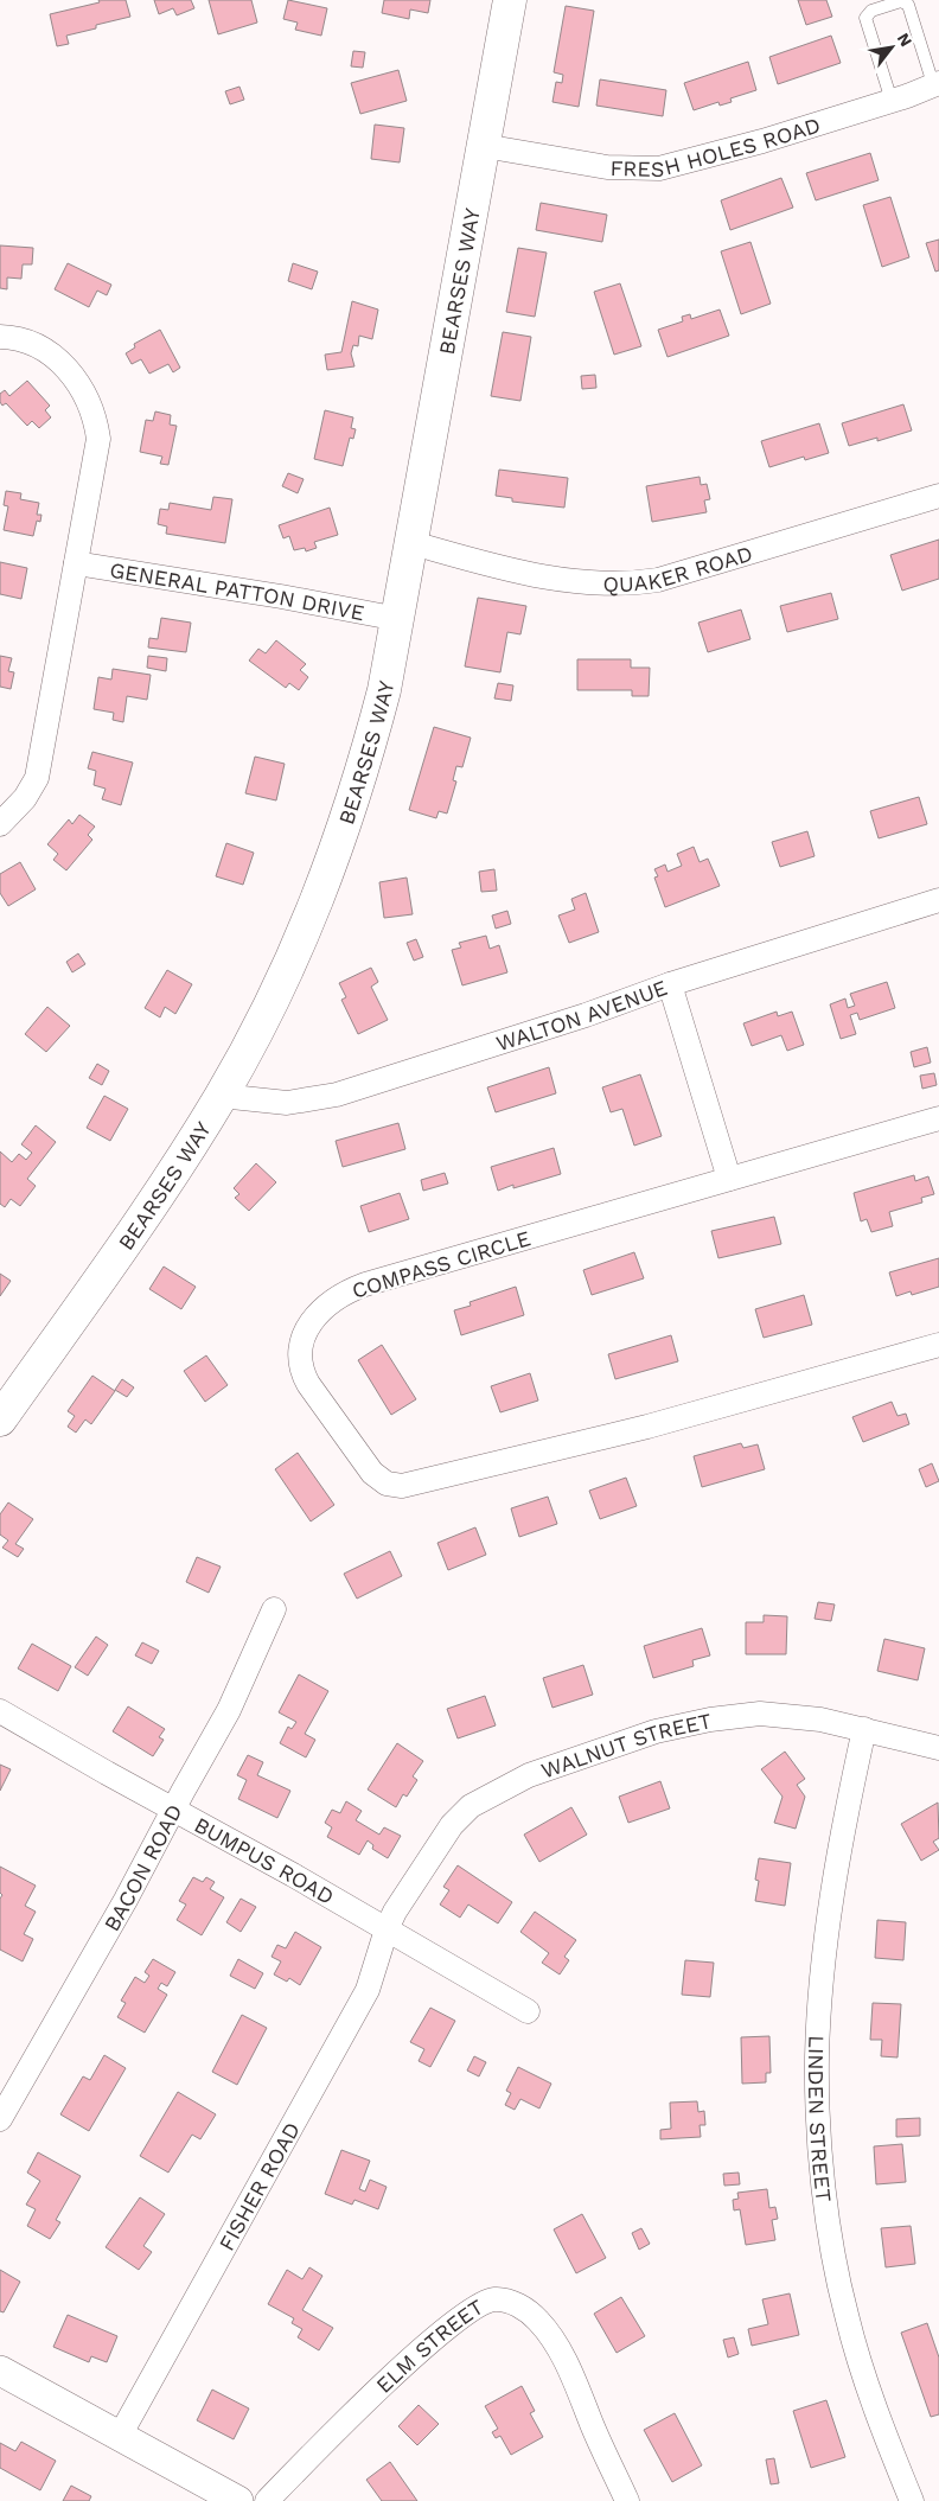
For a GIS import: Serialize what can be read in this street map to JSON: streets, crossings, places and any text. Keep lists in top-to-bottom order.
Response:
{
  "streets": {
    "main road": ["BEARSES WAY"],
    "street": [
      "FRESH HOLES ROAD",
      "QUAKER ROAD",
      "GENERAL PATTON DRIVE",
      "WALTON AVENUE",
      "COMPASS CIRCLE",
      "WALNUT STREET",
      "BUMPUS ROAD",
      "BACON ROAD",
      "LINDEN STREET",
      "FISHER ROAD",
      "ELM STREET"
    ]
  },
  "crossings": [
    ["FRESH HOLES ROAD", "BEARSES WAY"],
    ["BEARSES WAY", "QUAKER ROAD"],
    ["BEARSES WAY", "GENERAL PATTON DRIVE"],
    ["BEARSES WAY", "WALTON AVENUE"],
    ["WALNUT STREET", "BUMPUS ROAD"],
    ["WALNUT STREET", "LINDEN STREET"],
    ["WALNUT STREET", "FISHER ROAD"],
    ["BUMPUS ROAD", "BACON ROAD"],
    ["BUMPUS ROAD", "FISHER ROAD"]
  ],
  "north": "top right"
}
